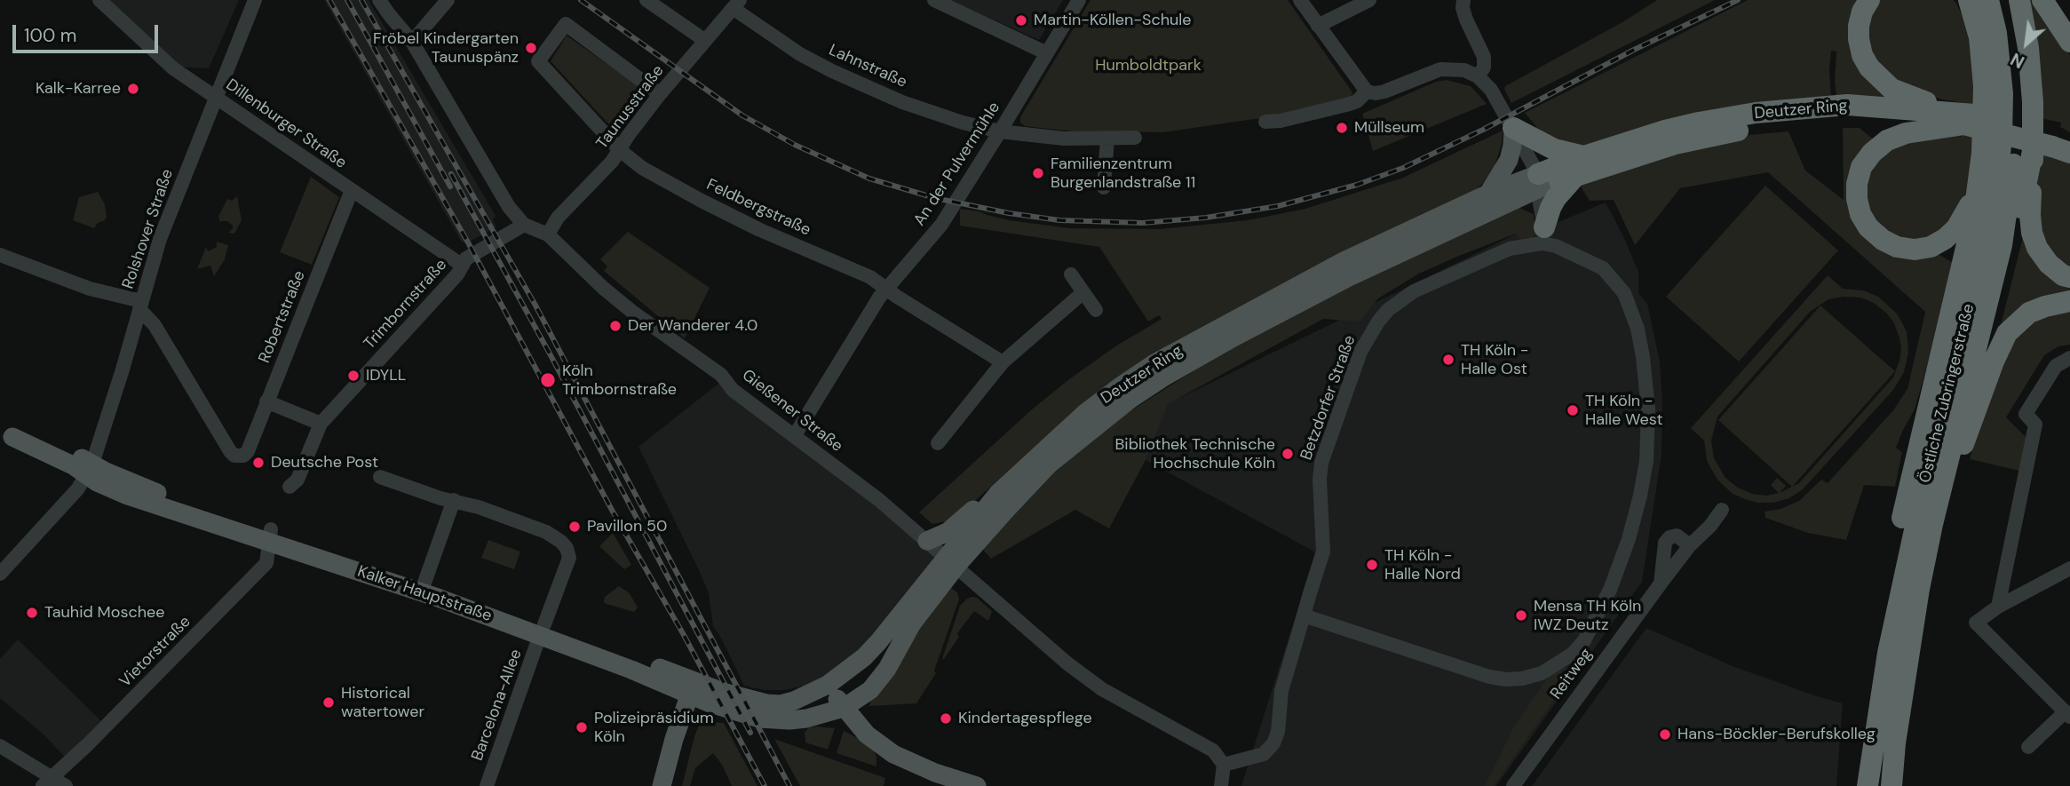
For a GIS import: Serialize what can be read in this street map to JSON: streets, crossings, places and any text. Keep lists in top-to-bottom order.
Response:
{
  "streets": {
    "highway": ["Deutzer Ring", "Östliche Zubringerstraße"],
    "main road": ["Kalker Hauptstraße"],
    "street": [
      "Lahnstraße",
      "Taunusstraße",
      "Dillenburger Straße",
      "An der Pulvermühle",
      "Feldbergstraße",
      "Rolshover Straße",
      "Trimbornstraße",
      "Robertstraße",
      "Betzdorfer Straße",
      "Gießener Straße",
      "Vietorstraße",
      "Reitweg",
      "Barcelona-Allee"
    ]
  },
  "crossings": [
    ["Lahnstraße", "Taunusstraße"],
    ["Lahnstraße", "An der Pulvermühle"],
    ["Taunusstraße", "Feldbergstraße"],
    ["Taunusstraße", "Gießener Straße"],
    ["Deutzer Ring", "Gießener Straße"],
    ["Deutzer Ring", "Kalker Hauptstraße"],
    ["Dillenburger Straße", "Rolshover Straße"],
    ["Dillenburger Straße", "Trimbornstraße"],
    ["Dillenburger Straße", "Robertstraße"],
    ["An der Pulvermühle", "Feldbergstraße"],
    ["An der Pulvermühle", "Gießener Straße"],
    ["Rolshover Straße", "Robertstraße"],
    ["Rolshover Straße", "Kalker Hauptstraße"],
    ["Trimbornstraße", "Gießener Straße"],
    ["Betzdorfer Straße", "Gießener Straße"],
    ["Kalker Hauptstraße", "Vietorstraße"],
    ["Kalker Hauptstraße", "Barcelona-Allee"]
  ],
  "parks": ["Humboldtpark"],
  "places": [
    "Martin-Köllen-Schule",
    "Fröbel Kindergarten Taunuspänz",
    "Kalk-Karree",
    "Müllseum",
    "Familienzentrum Burgenlandstraße 11",
    "Der Wanderer 4.0",
    "TH Köln - Halle Ost",
    "IDYLL",
    "Köln Trimbornstraße",
    "TH Köln - Halle West",
    "Bibliothek Technische Hochschule Köln",
    "Deutsche Post",
    "Pavillon 50",
    "TH Köln - Halle Nord",
    "Tauhid Moschee",
    "Mensa TH Köln IWZ Deutz",
    "Historical watertower",
    "Kindertagespflege",
    "Polizeipräsidium Köln",
    "Hans-Böckler-Berufskolleg"
  ],
  "scale_bar": "100 m",
  "north": "bottom left"
}
